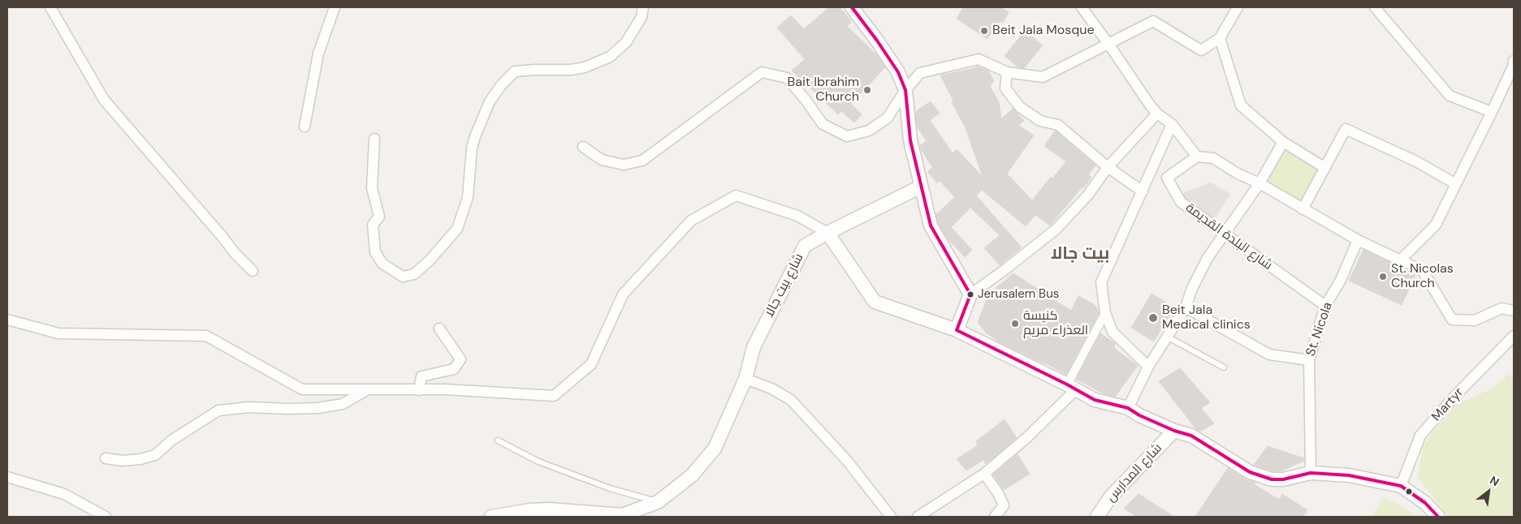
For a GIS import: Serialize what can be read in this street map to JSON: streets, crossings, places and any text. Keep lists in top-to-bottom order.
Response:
{
  "streets": {
    "street": [
      "شارع البلدة القديمة",
      "شارع بيت جالا",
      "St. Nicola",
      "Martyr",
      "شارع المدارس"
    ]
  },
  "crossings": [
    ["شارع البلدة القديمة", "St. Nicola"]
  ],
  "districts": ["بيت جالا"],
  "places": [
    "Beit Jala Mosque",
    "Bait Ibrahim Church",
    "St. Nicolas Church",
    "Jerusalem Bus",
    "Beit Jala Medical clinics",
    "كنيسة العذراء مريم"
  ],
  "north": "top right"
}
